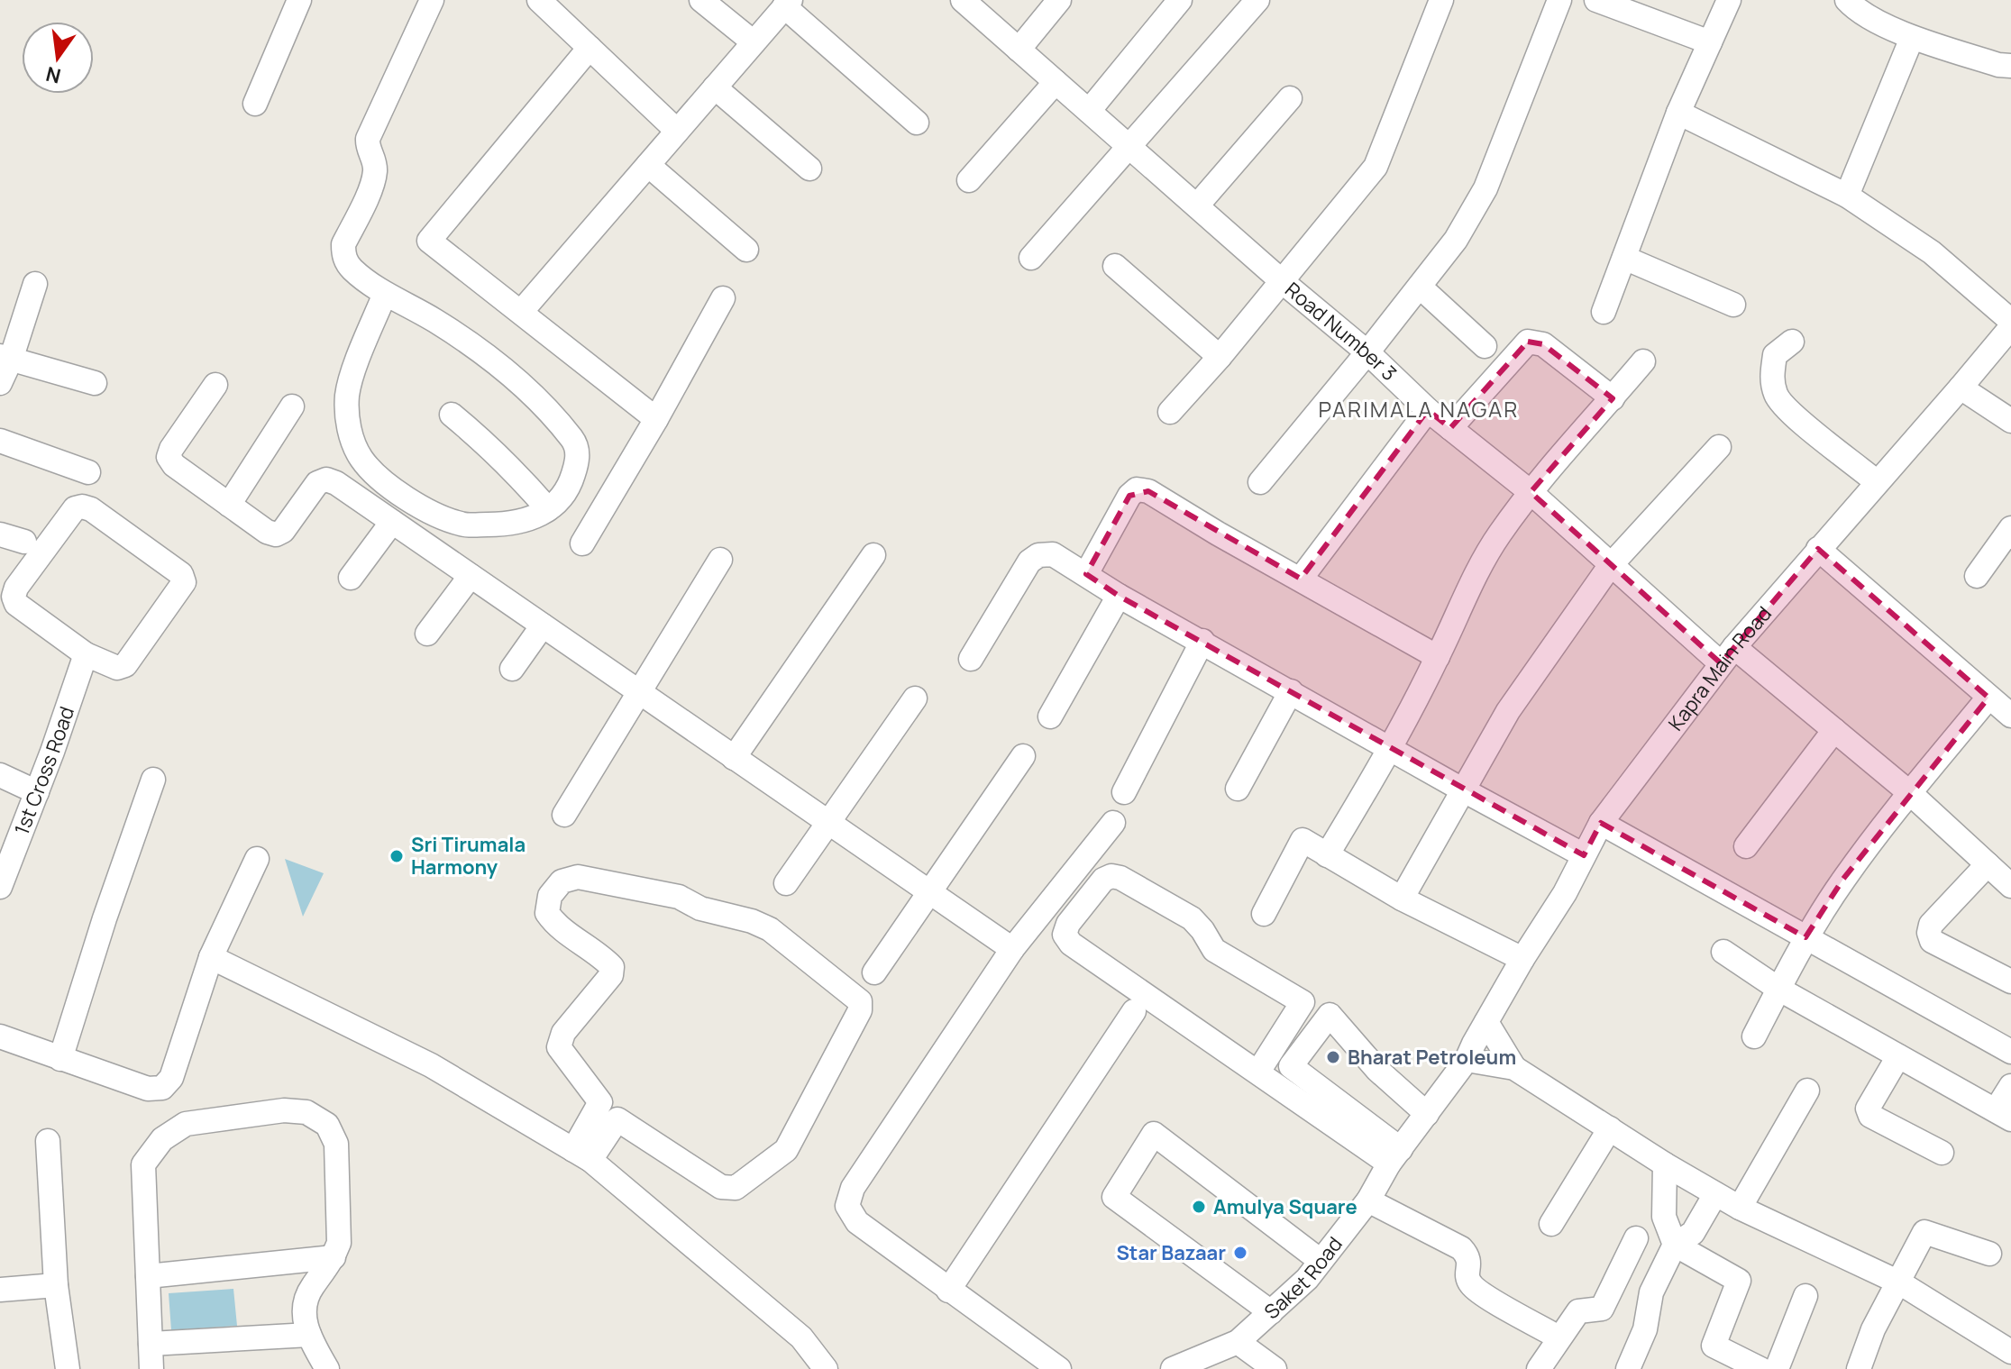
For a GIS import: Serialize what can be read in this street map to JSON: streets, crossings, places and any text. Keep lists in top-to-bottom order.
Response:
{
  "streets": {
    "street": [
      "Road Number 3",
      "Kapra Main Road",
      "1st Cross Road",
      "Saket Road"
    ]
  },
  "crossings": [
    ["Road Number 3", "Kapra Main Road"],
    ["Kapra Main Road", "Saket Road"]
  ],
  "districts": ["PARIMALA NAGAR"],
  "places": [
    "Sri Tirumala Harmony",
    "Bharat Petroleum",
    "Amulya Square",
    "Star Bazaar"
  ],
  "north": "bottom"
}
